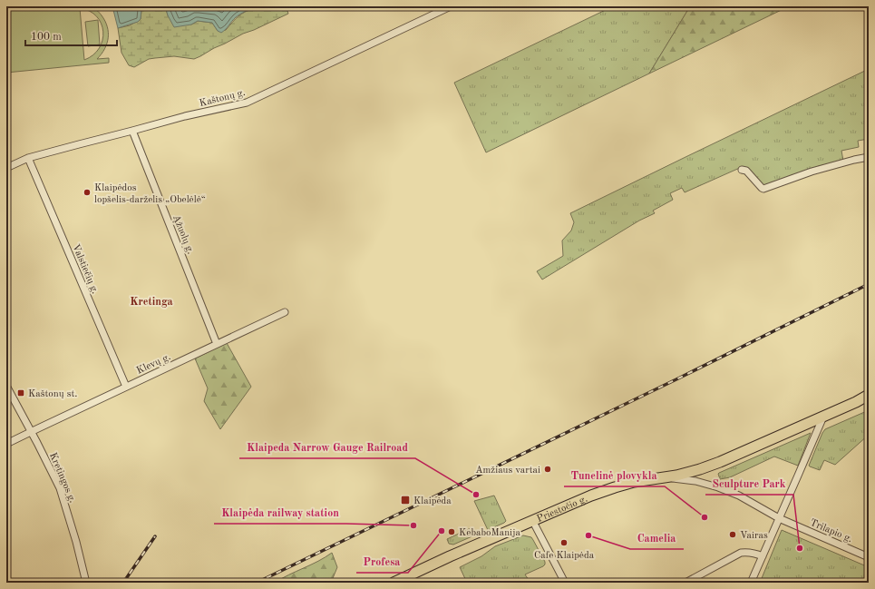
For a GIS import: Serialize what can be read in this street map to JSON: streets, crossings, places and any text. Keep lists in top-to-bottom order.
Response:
{
  "streets": {
    "main road": ["Priestočio g."],
    "street": [
      "Kaštonų g.",
      "Ąžuolų g.",
      "Valstiečių g.",
      "Klevų g.",
      "Kretingos g.",
      "Trilapio g."
    ]
  },
  "crossings": [
    ["Kaštonų g.", "Ąžuolų g."],
    ["Kaštonų g.", "Valstiečių g."],
    ["Ąžuolų g.", "Klevų g."],
    ["Valstiečių g.", "Klevų g."],
    ["Klevų g.", "Kretingos g."],
    ["Priestočio g.", "Trilapio g."]
  ],
  "districts": ["Kretinga"],
  "places": {
    "other": [
      "Klaipėdos lopšelis-darželis „Obelėlė“",
      "Amžiaus vartai",
      "Klaipeda Narrow Gauge Railroad",
      "Tunelinė plovykla",
      "Klaipėda railway station",
      "Profesa",
      "KebaboManija",
      "Vairas",
      "Camelia",
      "Cafe Klaipėda",
      "Sculpture Park"
    ],
    "transit": ["Kaštonų st.", "Klaipėda"]
  },
  "scale_bar": "100 m"
}
